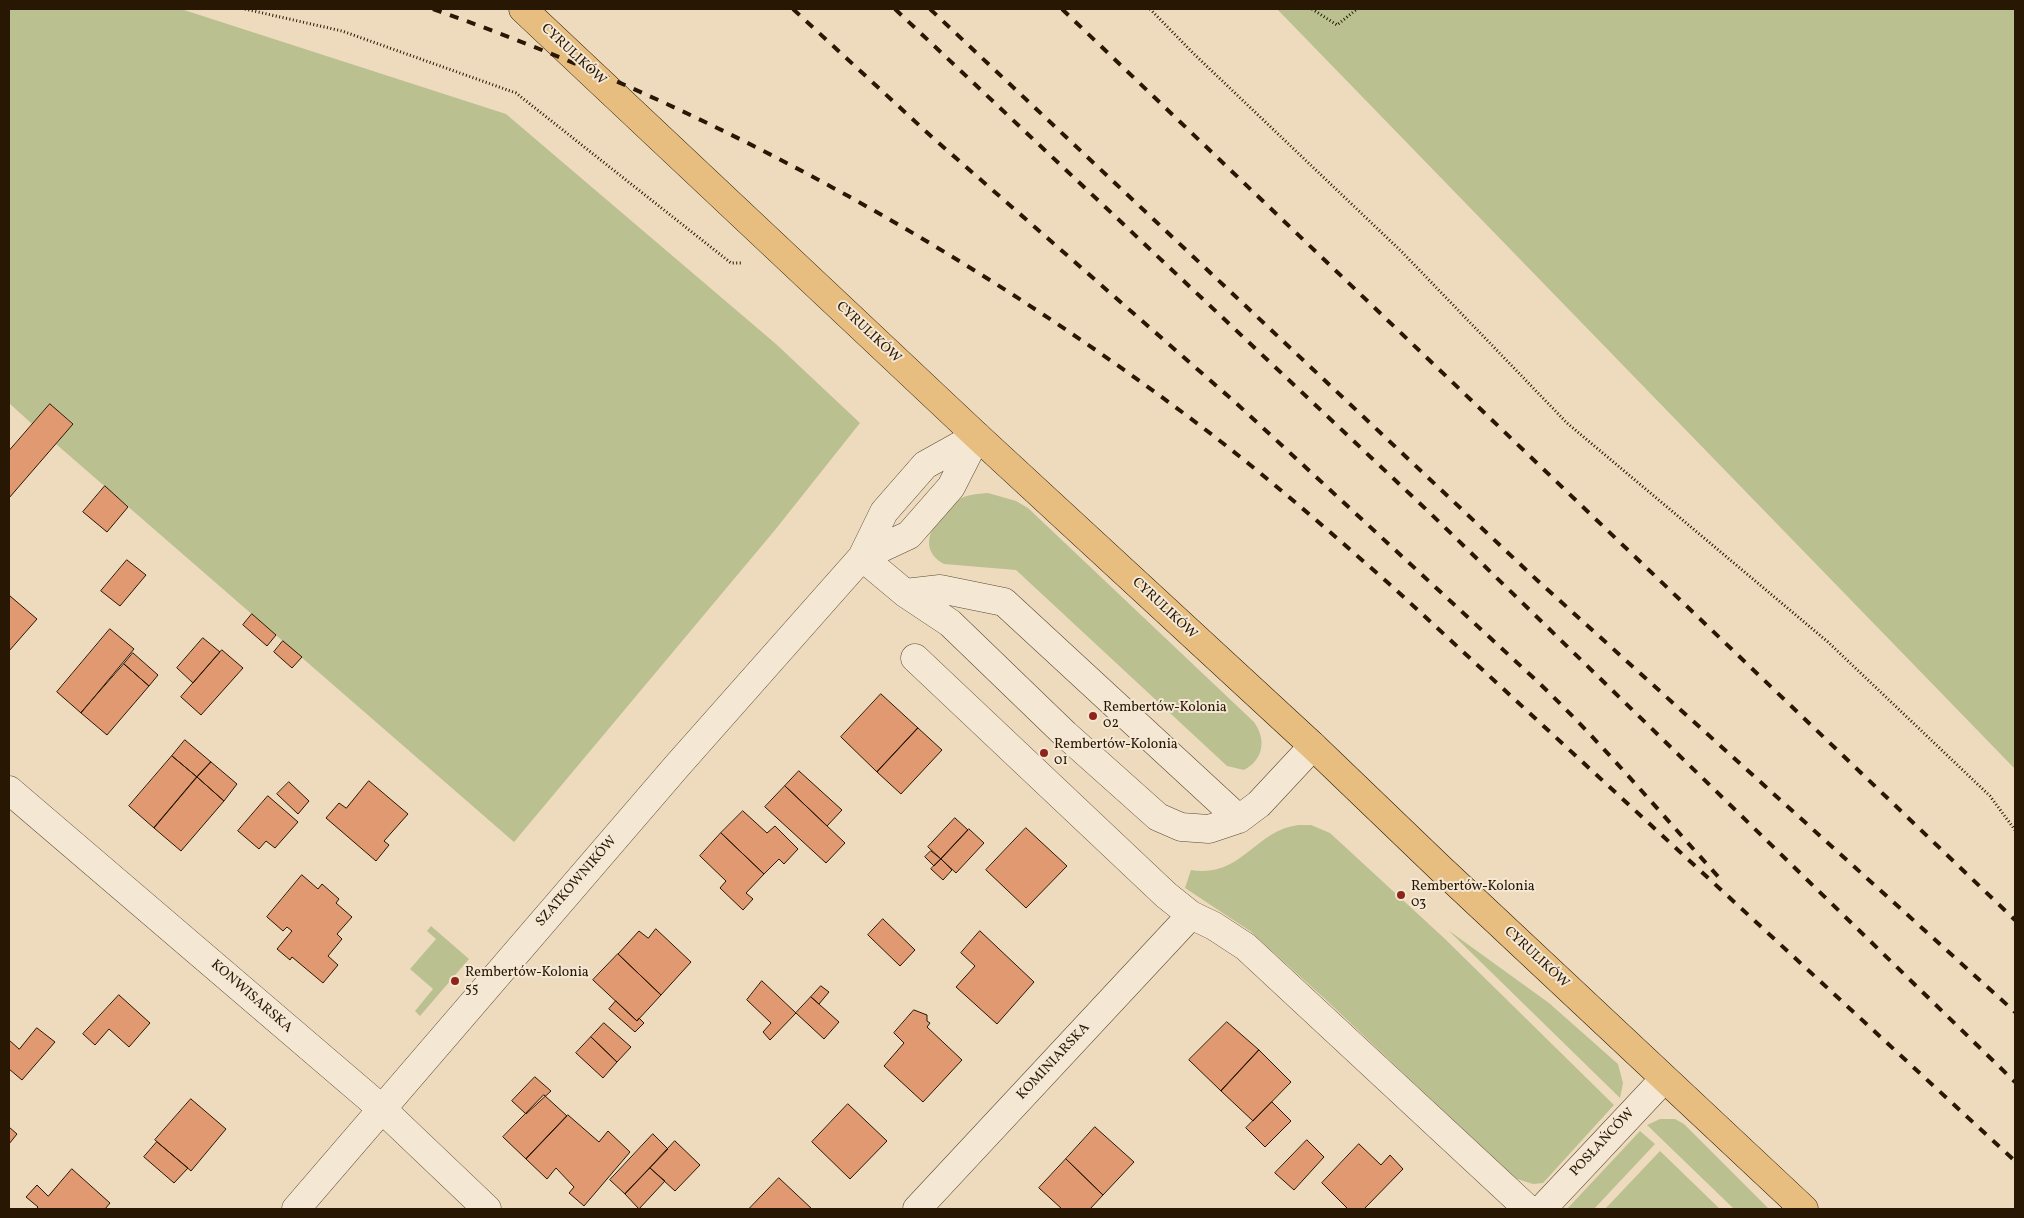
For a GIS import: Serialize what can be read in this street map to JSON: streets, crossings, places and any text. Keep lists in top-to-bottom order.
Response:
{
  "streets": {
    "main road": ["CYRULIKÓW"],
    "street": [
      "SZATKOWNIKÓW",
      "KONWISARSKA",
      "KOMINIARSKA",
      "POSŁAŃCÓW"
    ]
  },
  "crossings": [
    ["CYRULIKÓW", "SZATKOWNIKÓW"],
    ["CYRULIKÓW", "POSŁAŃCÓW"],
    ["SZATKOWNIKÓW", "KONWISARSKA"]
  ],
  "places": [
    "Rembertów-Kolonia 02",
    "Rembertów-Kolonia 01",
    "Rembertów-Kolonia 03",
    "Rembertów-Kolonia 55"
  ]
}
